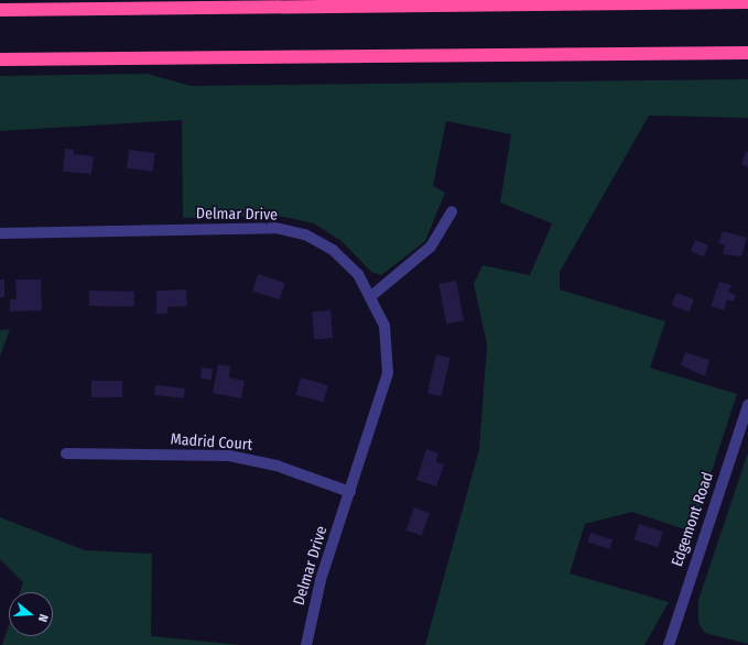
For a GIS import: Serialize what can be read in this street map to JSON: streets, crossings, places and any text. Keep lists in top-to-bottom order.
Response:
{
  "streets": {
    "street": ["Delmar Drive", "Madrid Court", "Edgemont Road"]
  },
  "crossings": [
    ["Delmar Drive", "Madrid Court"]
  ],
  "north": "right"
}
